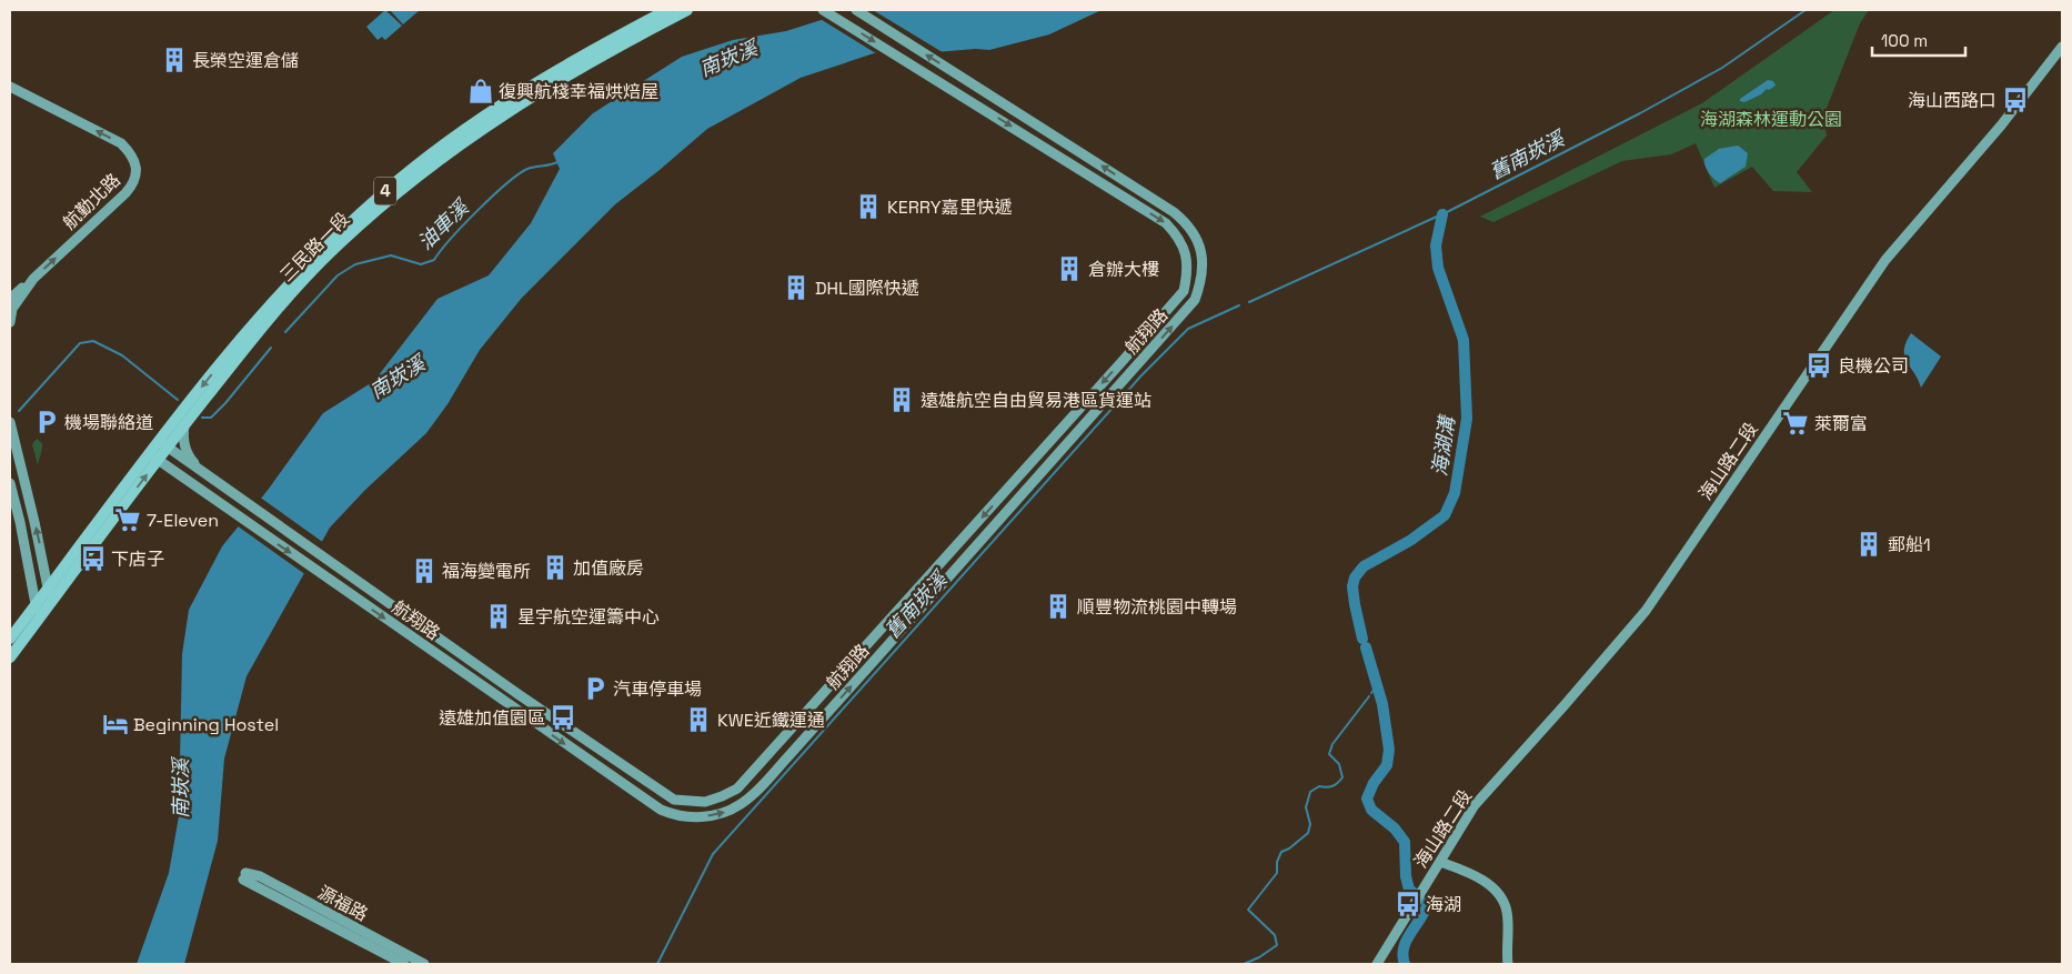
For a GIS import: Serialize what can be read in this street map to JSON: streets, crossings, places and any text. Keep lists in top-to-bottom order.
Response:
{
  "streets": {
    "main road": ["4", "三民路一段"],
    "street": [
      "航勤北路",
      "航翔路",
      "海山路二段",
      "源福路"
    ]
  },
  "crossings": [
    ["4", "三民路一段"],
    ["三民路一段", "航翔路"]
  ],
  "water": [
    "南崁溪",
    "舊南崁溪",
    "油車溪",
    "海湖溝"
  ],
  "parks": ["海湖森林運動公園"],
  "places": {
    "building": [
      "長榮空運倉儲",
      "KERRY嘉里快遞",
      "倉辦大樓",
      "DHL國際快遞",
      "遠雄航空自由貿易港區貨運站",
      "郵船1",
      "加值廠房",
      "福海變電所",
      "順豐物流桃園中轉場",
      "星宇航空運籌中心",
      "KWE近鐵運通"
    ],
    "shop": ["復興航棧幸福烘焙屋"],
    "bus stop": [
      "海山西路口",
      "良機公司",
      "下店子",
      "遠雄加值園區",
      "海湖"
    ],
    "parking": ["機場聯絡道", "汽車停車場"],
    "supermarket": ["萊爾富", "7-Eleven"],
    "hotel": ["Beginning Hostel"]
  },
  "scale_bar": "100 m"
}
